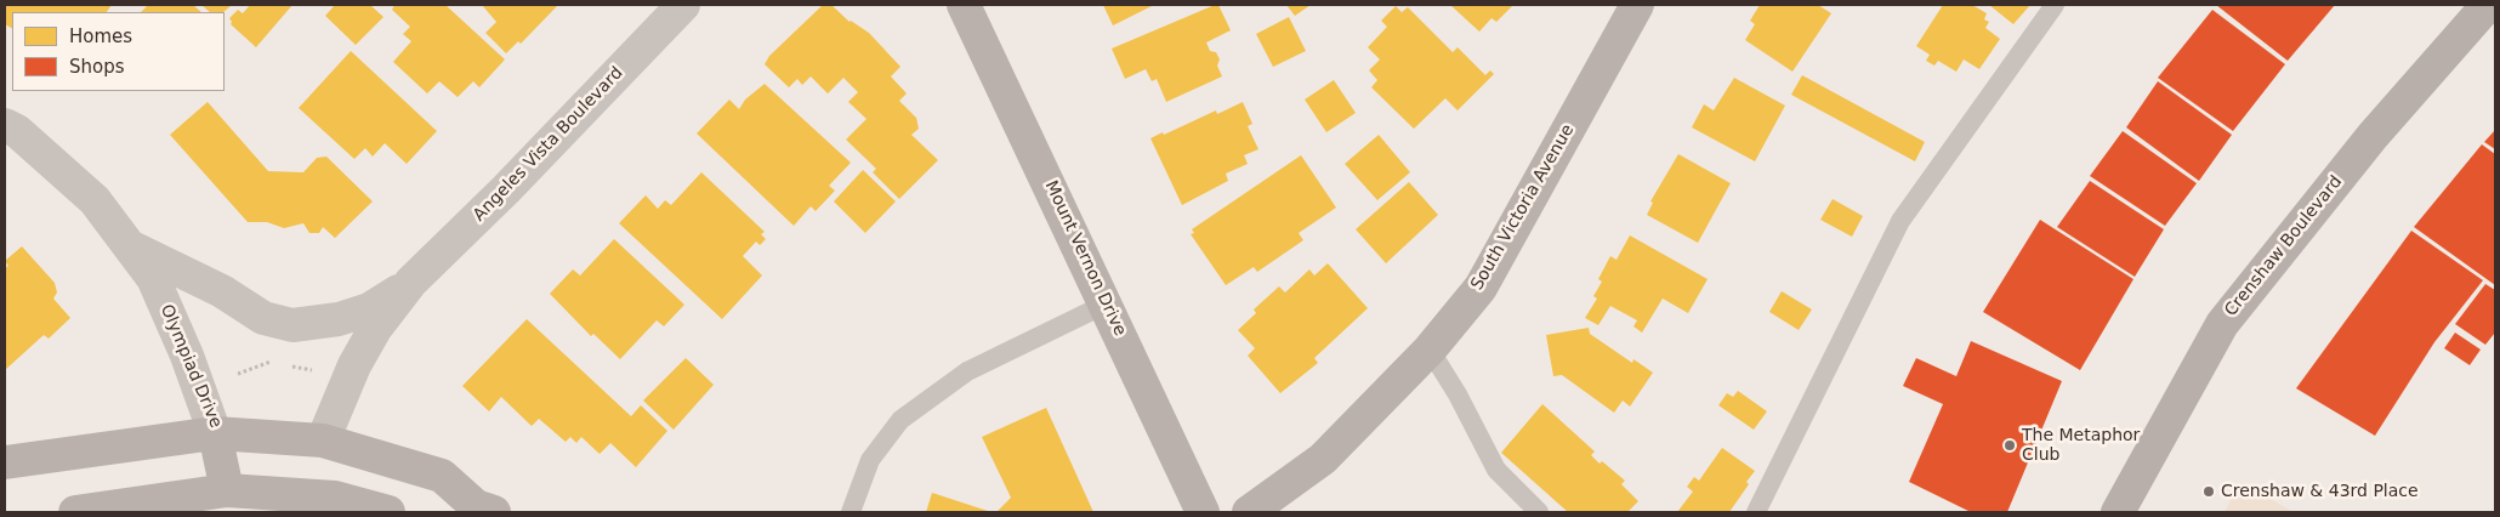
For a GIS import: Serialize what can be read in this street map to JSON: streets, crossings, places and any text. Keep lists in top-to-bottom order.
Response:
{
  "streets": {
    "main road": ["Crenshaw Boulevard"],
    "street": [
      "Angeles Vista Boulevard",
      "South Victoria Avenue",
      "Mount Vernon Drive",
      "Olympiad Drive"
    ]
  },
  "crossings": [
    ["Angeles Vista Boulevard", "Olympiad Drive"]
  ],
  "places": ["The Metaphor Club", "Crenshaw & 43rd Place"],
  "legend": ["Homes", "Shops"]
}
